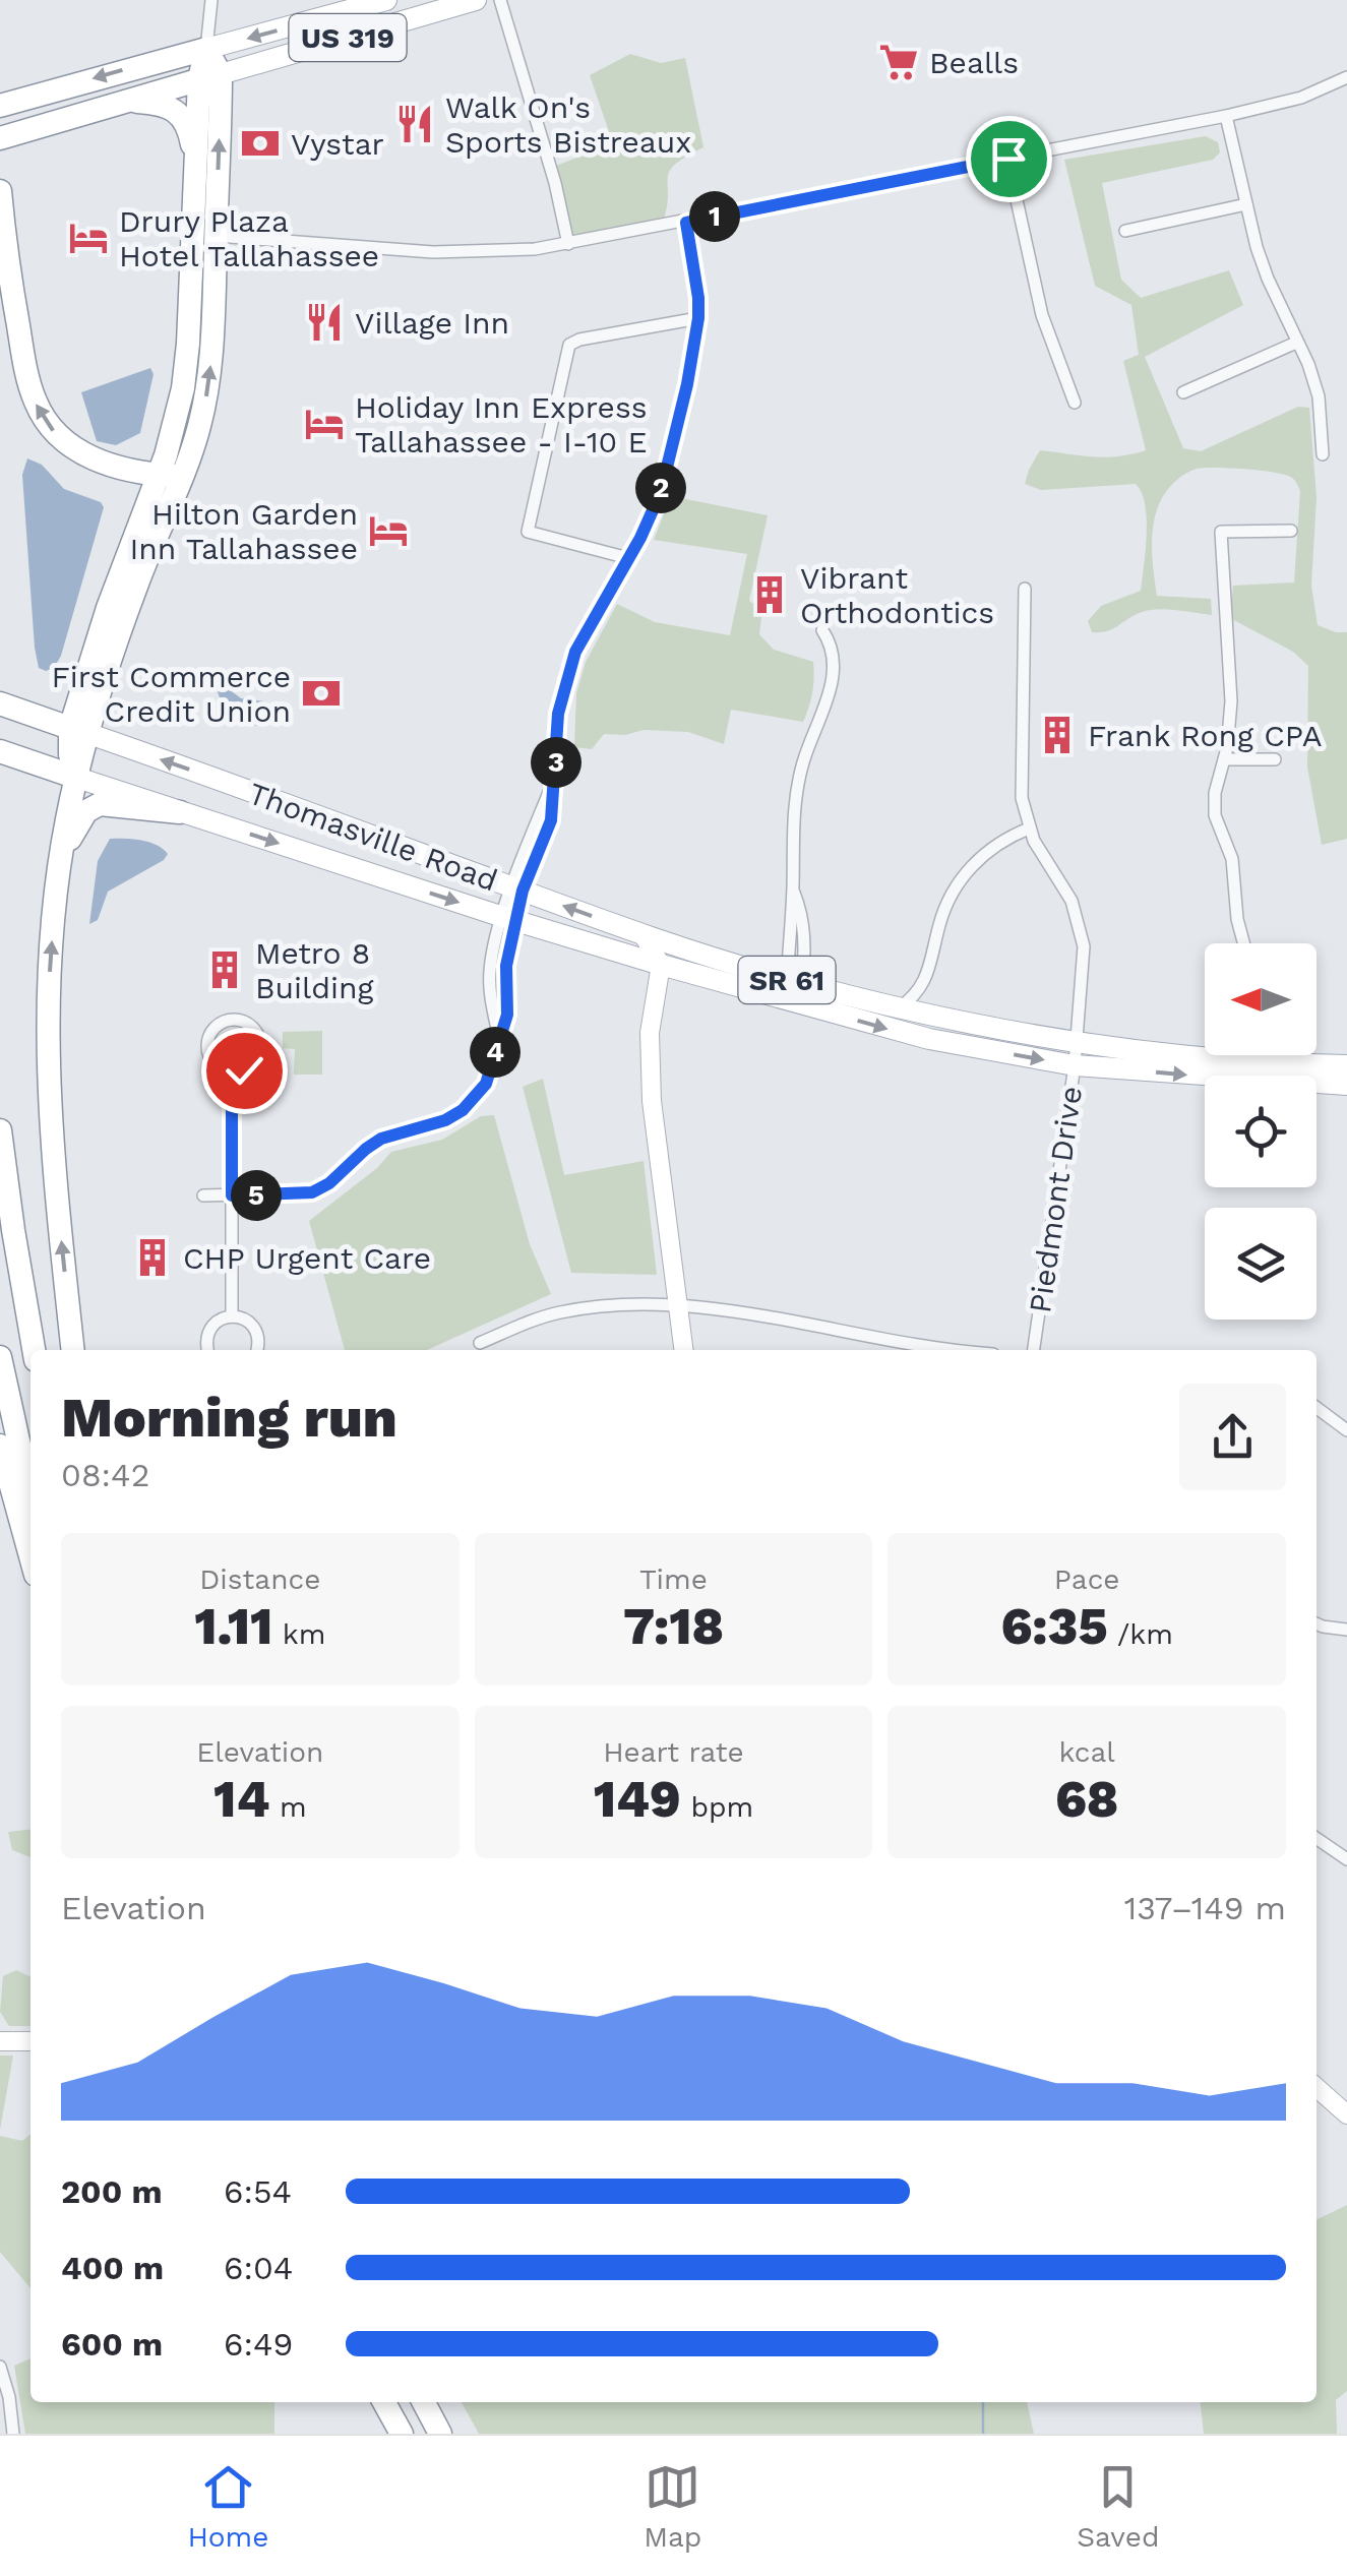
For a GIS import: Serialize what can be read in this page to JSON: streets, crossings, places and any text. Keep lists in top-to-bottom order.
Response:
{
  "streets": {
    "highway": ["US 319", "Thomasville Road", "SR 61"],
    "street": ["Piedmont Drive"]
  },
  "crossings": [
    ["Thomasville Road", "Piedmont Drive"]
  ],
  "places": {
    "supermarket": ["Bealls"],
    "restaurant": ["Walk On's Sports Bistreaux", "Village Inn"],
    "bank": ["Vystar", "First Commerce Credit Union"],
    "hotel": ["Drury Plaza Hotel Tallahassee", "Holiday Inn Express Tallahassee - I-10 E", "Hilton Garden Inn Tallahassee"],
    "building": [
      "Vibrant Orthodontics",
      "Frank Rong CPA",
      "Metro 8 Building",
      "CHP Urgent Care"
    ]
  },
  "north": "left",
  "page": {
    "pins": [
      "1",
      "2",
      "3",
      "4",
      "5"
    ],
    "heading": ["Morning run", "08:42"],
    "stats": [
      ["Distance", "1.11 km"],
      ["Time", "7:18"],
      ["Pace", "6:35 /km"],
      ["Elevation", "14 m"],
      ["Heart rate", "149 bpm"],
      ["kcal", "68"]
    ],
    "chart": ["Elevation", "137–149 m"],
    "list": [
      {
        "name": "200 m",
        "note": "6:54"
      },
      {
        "name": "400 m",
        "note": "6:04"
      },
      {
        "name": "600 m",
        "note": "6:49"
      }
    ],
    "tabs": ["Home", "Map", "Saved"]
  }
}
